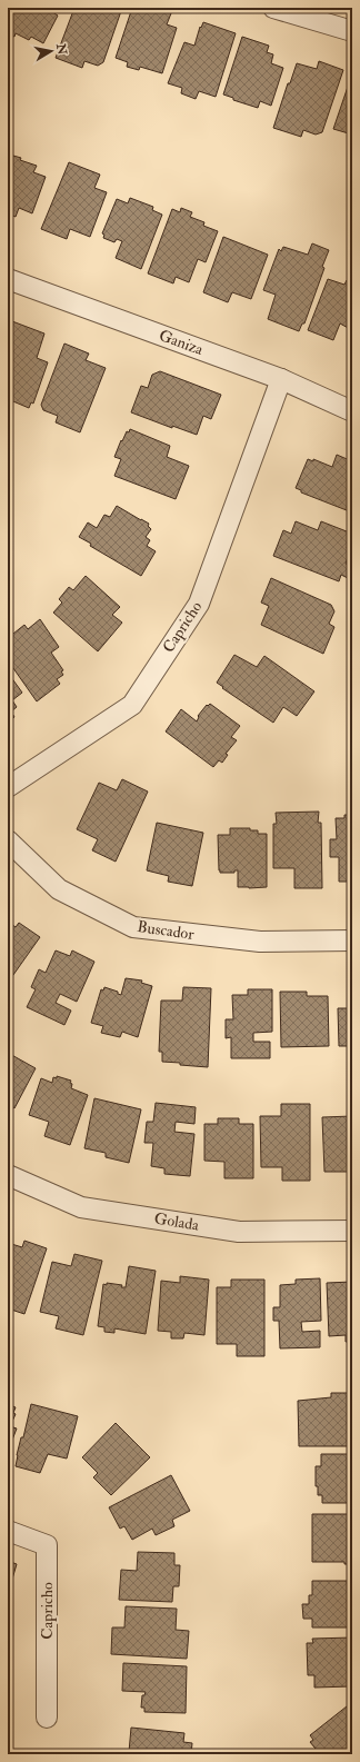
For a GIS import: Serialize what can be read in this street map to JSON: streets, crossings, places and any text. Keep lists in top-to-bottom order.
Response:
{
  "streets": {
    "street": [
      "Ganiza",
      "Capricho",
      "Buscador",
      "Golada"
    ]
  },
  "crossings": [
    ["Ganiza", "Capricho"]
  ],
  "north": "right"
}
